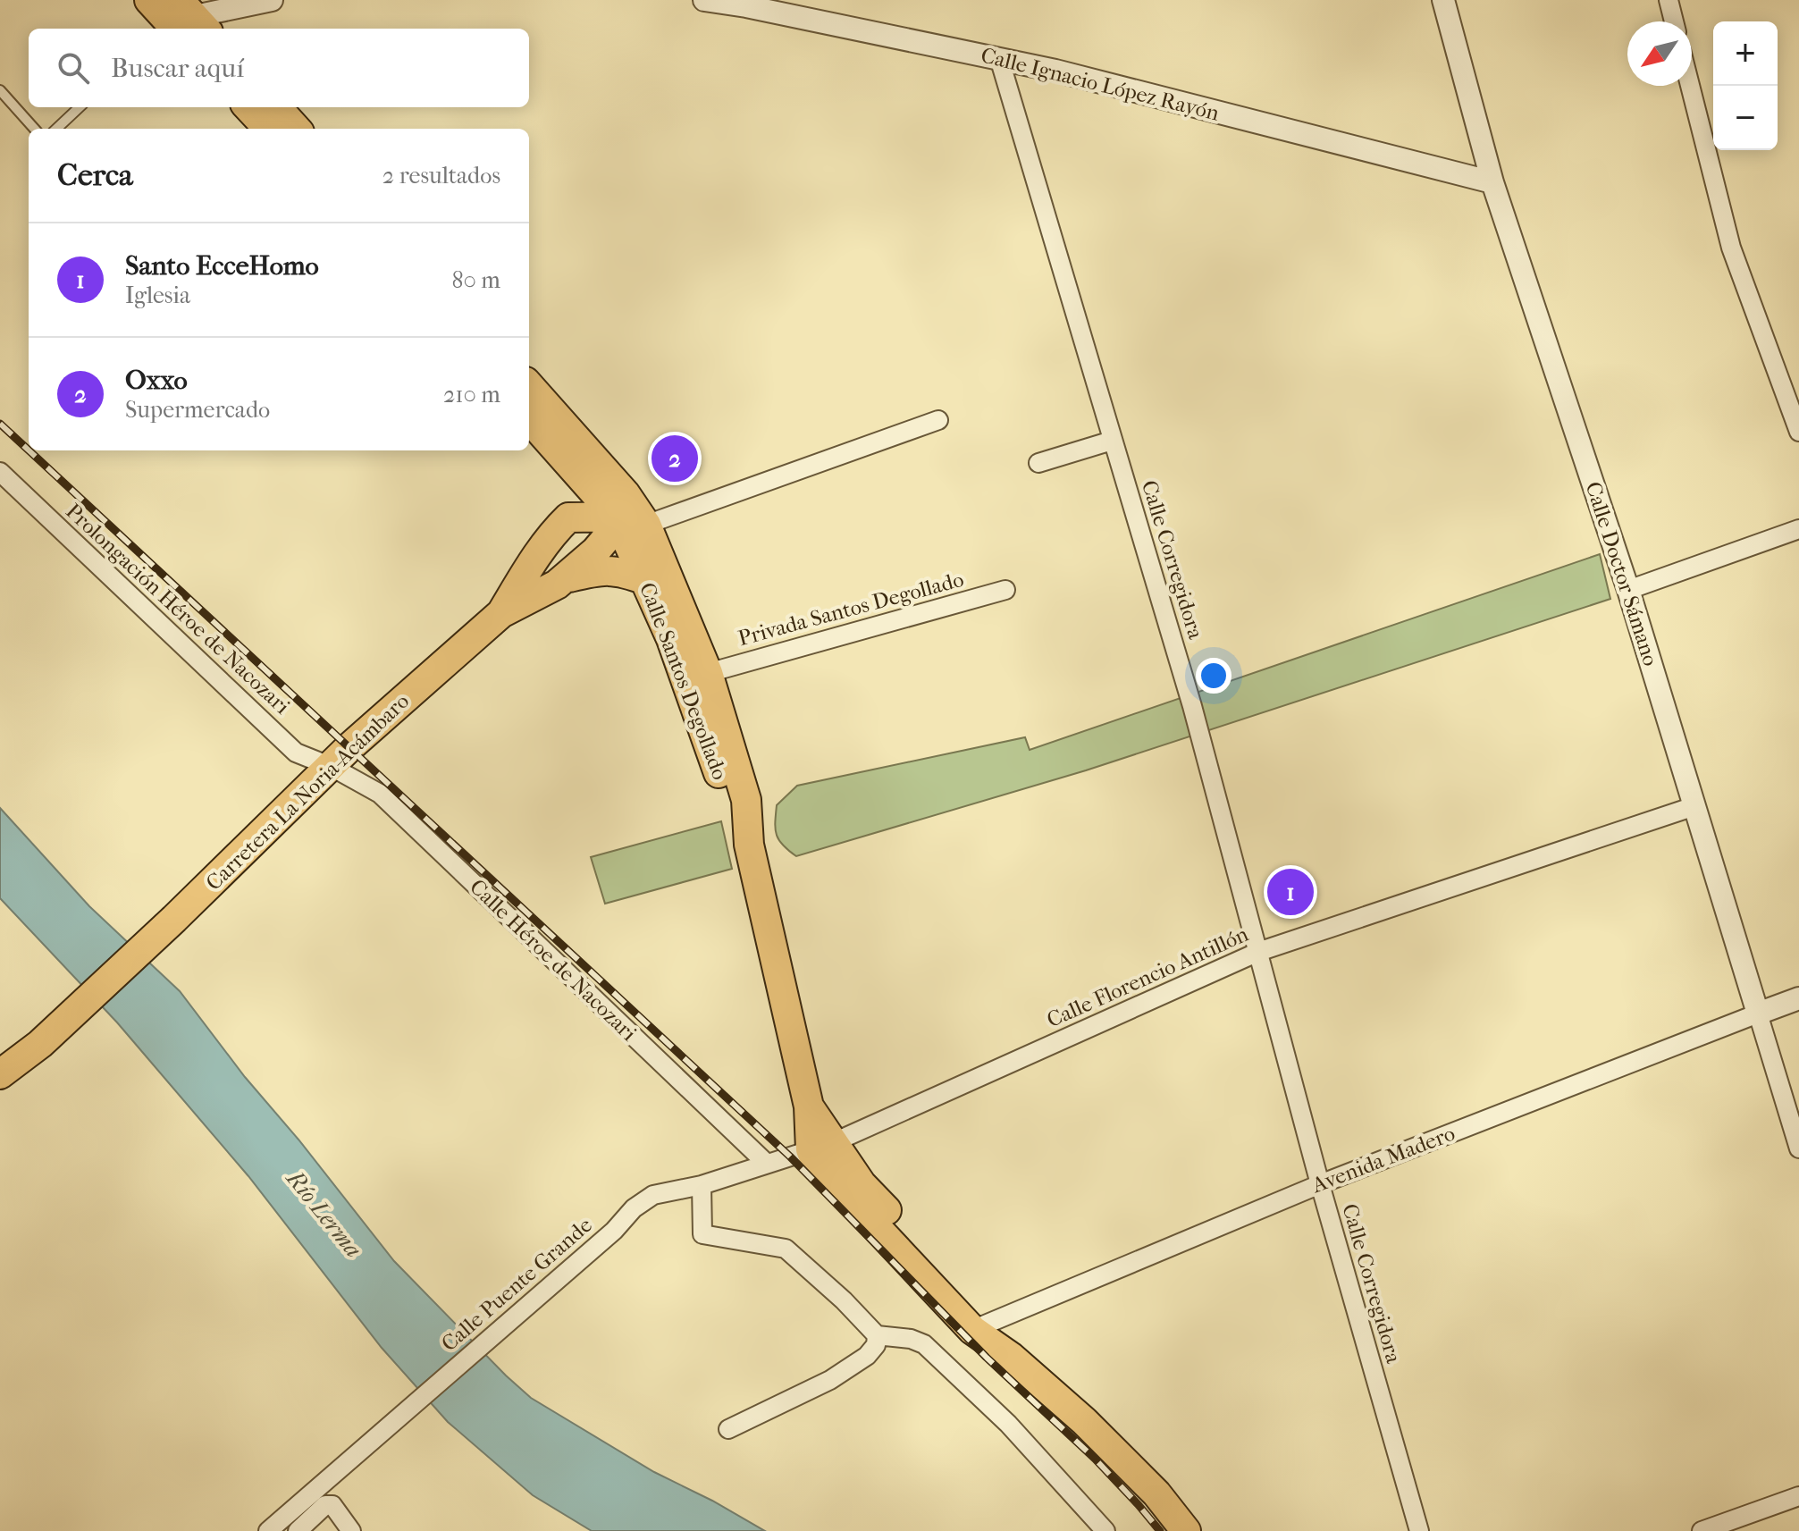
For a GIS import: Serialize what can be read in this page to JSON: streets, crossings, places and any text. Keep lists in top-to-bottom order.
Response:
{
  "streets": {
    "main road": ["Calle Santos Degollado", "Carretera La Noria-Acámbaro"],
    "street": [
      "Calle Ignacio López Rayón",
      "Calle Corregidora",
      "Calle Doctor Sámano",
      "Prolongación Héroe de Nacozari",
      "Privada Santos Degollado",
      "Calle Héroe de Nacozari",
      "Calle Florencio Antillón",
      "Avenida Madero",
      "Calle Puente Grande"
    ]
  },
  "crossings": [
    ["Calle Ignacio López Rayón", "Calle Corregidora"],
    ["Calle Ignacio López Rayón", "Calle Doctor Sámano"],
    ["Calle Corregidora", "Calle Florencio Antillón"],
    ["Calle Corregidora", "Avenida Madero"],
    ["Calle Doctor Sámano", "Calle Florencio Antillón"],
    ["Calle Doctor Sámano", "Avenida Madero"],
    ["Prolongación Héroe de Nacozari", "Carretera La Noria-Acámbaro"],
    ["Prolongación Héroe de Nacozari", "Calle Héroe de Nacozari"],
    ["Privada Santos Degollado", "Calle Santos Degollado"],
    ["Calle Santos Degollado", "Carretera La Noria-Acámbaro"],
    ["Calle Santos Degollado", "Calle Florencio Antillón"],
    ["Calle Santos Degollado", "Calle Puente Grande"],
    ["Carretera La Noria-Acámbaro", "Calle Héroe de Nacozari"],
    ["Calle Héroe de Nacozari", "Calle Puente Grande"],
    ["Calle Florencio Antillón", "Calle Puente Grande"]
  ],
  "water": ["Río Lerma"],
  "north": "bottom left",
  "page": {
    "map_buttons": ["+", "−"],
    "search": "Buscar aquí",
    "heading": ["Cerca", "2 resultados"],
    "list": [
      {
        "mark": "1",
        "name": "Santo EcceHomo",
        "note": "Iglesia",
        "value": "80 m"
      },
      {
        "mark": "2",
        "name": "Oxxo",
        "note": "Supermercado",
        "value": "210 m"
      }
    ],
    "pins": ["2", "1"]
  }
}
